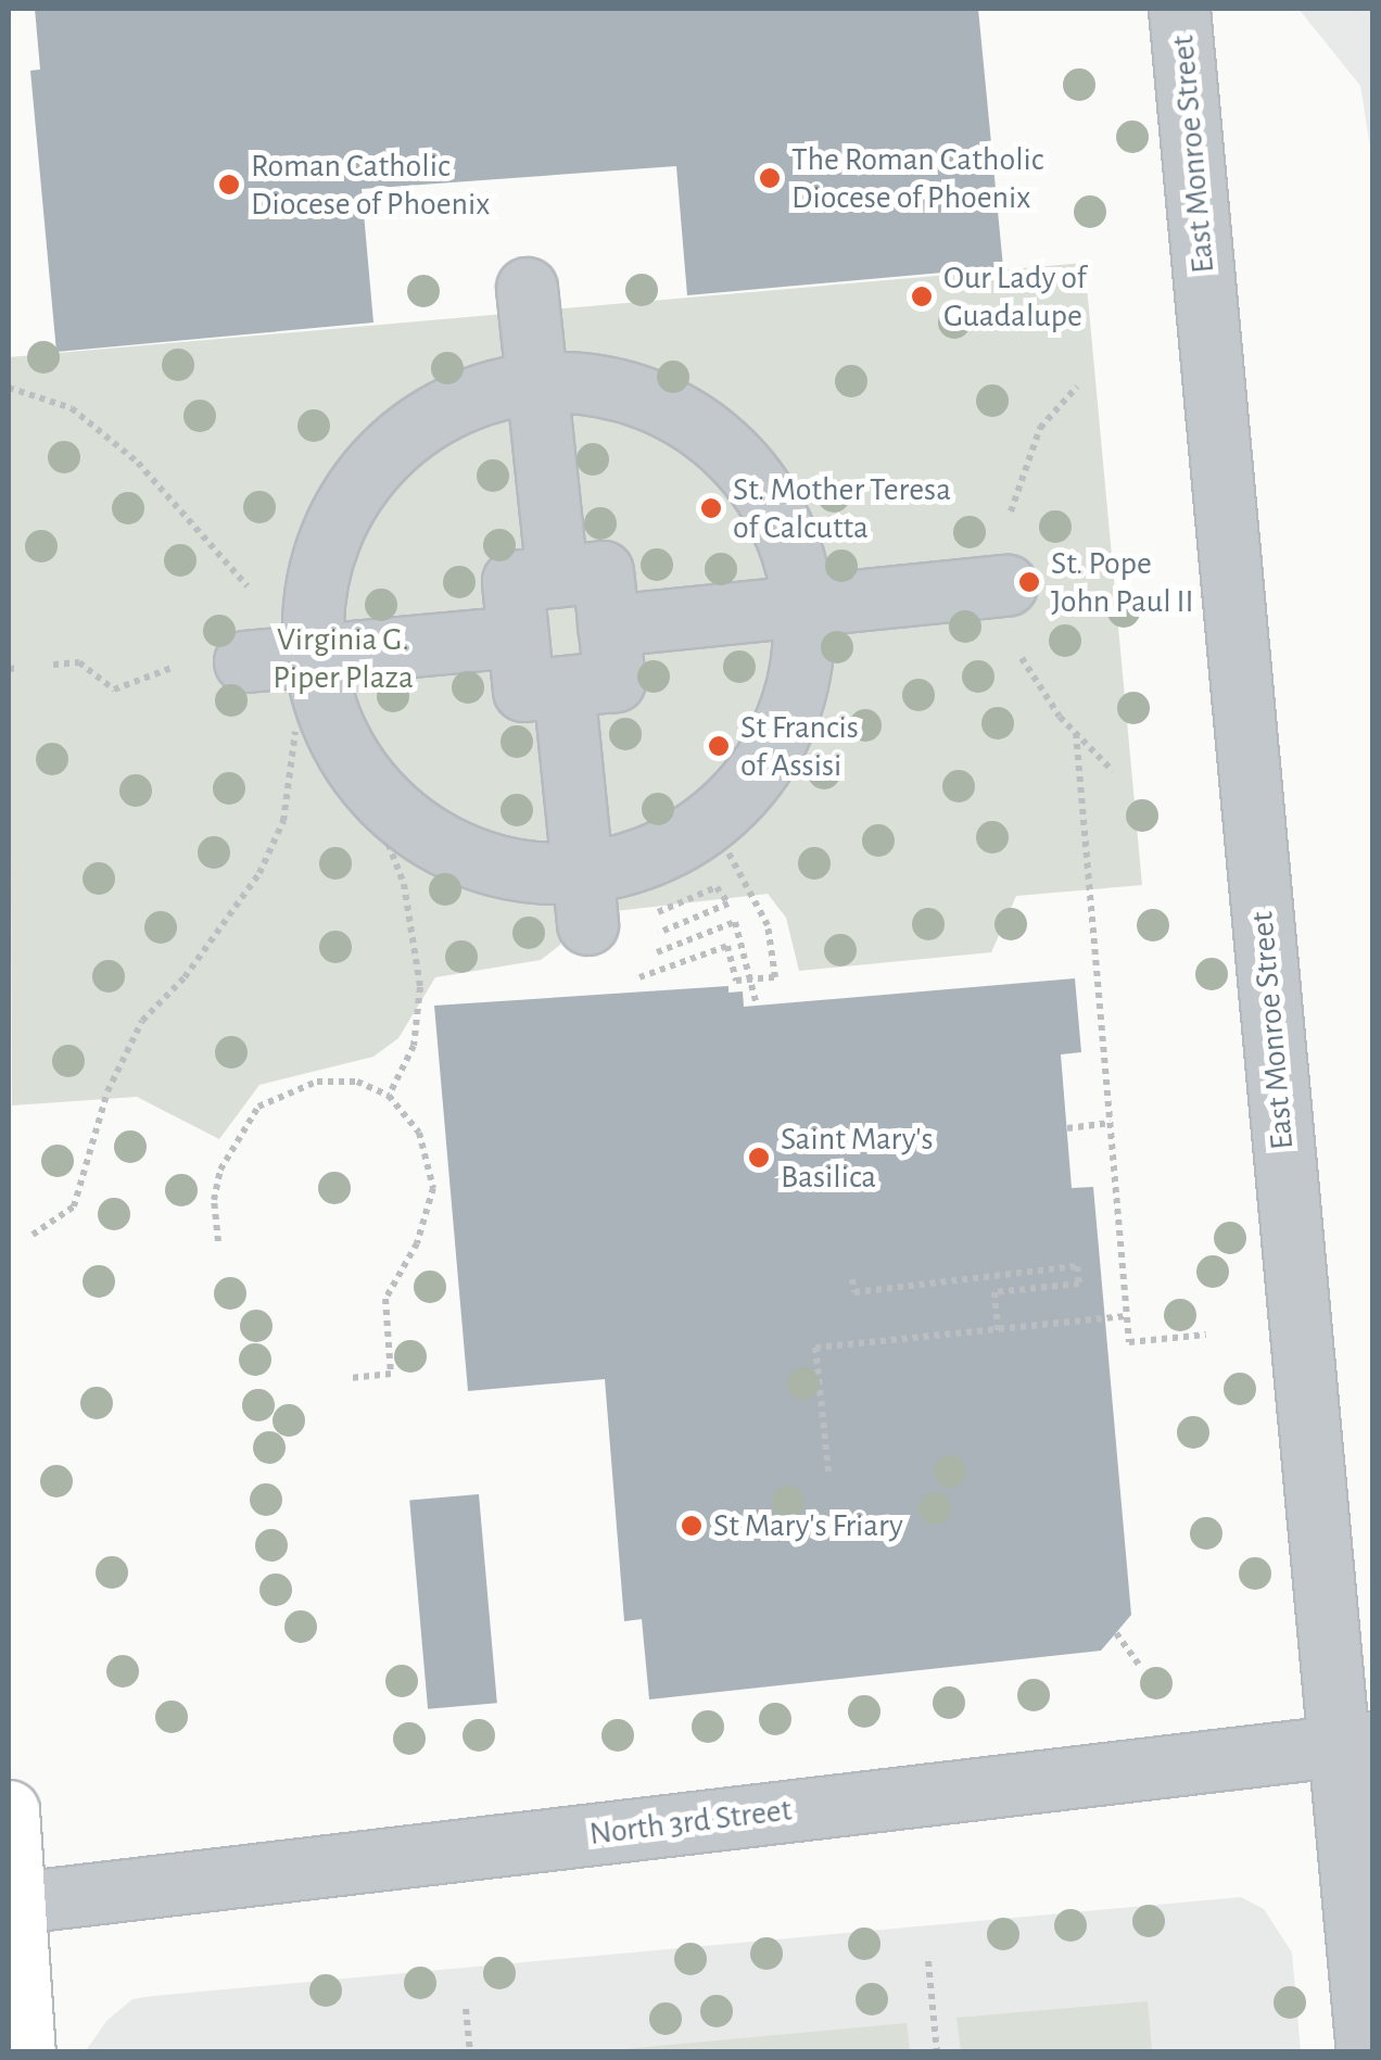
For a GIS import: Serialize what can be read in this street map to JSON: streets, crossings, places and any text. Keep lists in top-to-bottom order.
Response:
{
  "streets": {
    "street": ["East Monroe Street", "North 3rd Street"]
  },
  "crossings": [
    ["East Monroe Street", "North 3rd Street"]
  ],
  "parks": ["Virginia G. Piper Plaza"],
  "places": [
    "The Roman Catholic Diocese of Phoenix",
    "Roman Catholic Diocese of Phoenix",
    "Our Lady of Guadalupe",
    "St. Mother Teresa of Calcutta",
    "St. Pope John Paul II",
    "St Francis of Assisi",
    "Saint Mary's Basilica",
    "St Mary's Friary"
  ]
}
